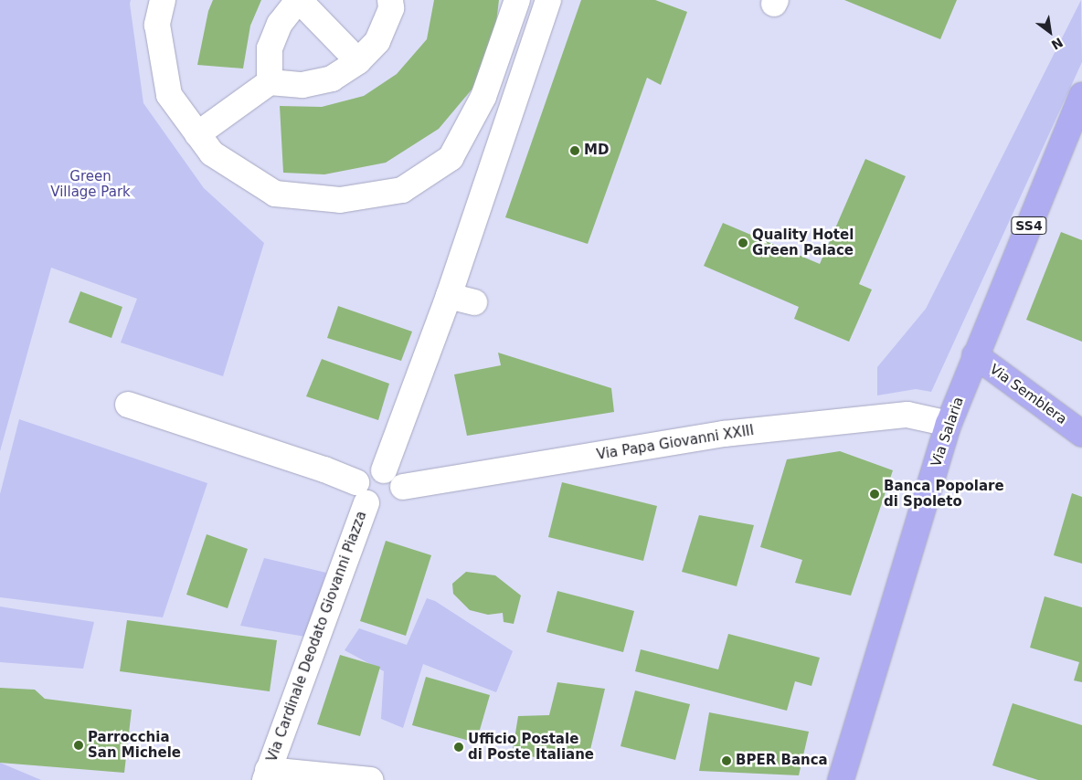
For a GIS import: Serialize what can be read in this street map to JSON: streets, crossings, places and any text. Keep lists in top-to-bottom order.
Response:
{
  "streets": {
    "main road": ["SS4", "Via Semblera", "Via Salaria"],
    "street": ["Via Papa Giovanni XXIII", "Via Cardinale Deodato Giovanni Piazza"]
  },
  "crossings": [
    ["Via Semblera", "Via Salaria"],
    ["Via Salaria", "Via Papa Giovanni XXIII"],
    ["Via Papa Giovanni XXIII", "Via Cardinale Deodato Giovanni Piazza"]
  ],
  "parks": ["Green Village Park"],
  "places": [
    "MD",
    "Quality Hotel Green Palace",
    "Banca Popolare di Spoleto",
    "Parrocchia San Michele",
    "Ufficio Postale di Poste Italiane",
    "BPER Banca"
  ],
  "north": "bottom right"
}
